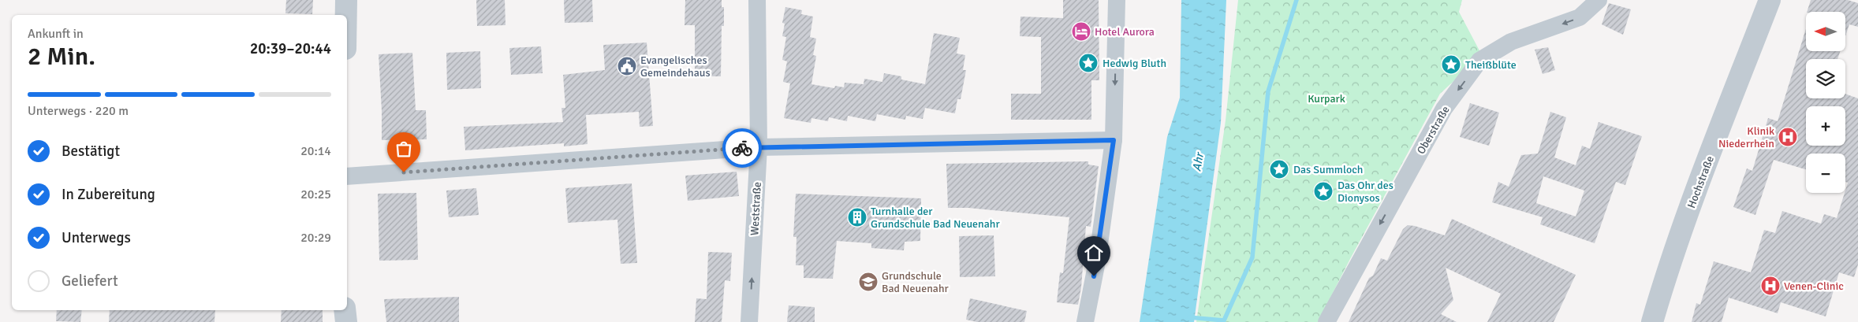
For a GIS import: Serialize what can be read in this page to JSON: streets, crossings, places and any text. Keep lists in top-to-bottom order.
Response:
{
  "streets": {
    "street": ["Oberstraße", "Hochstraße", "Weststraße"]
  },
  "one_way": ["Oberstraße", "Weststraße"],
  "water": ["Ahr"],
  "parks": ["Kurpark"],
  "places": {
    "hotel": ["Hotel Aurora"],
    "place": [
      "Hedwig Bluth",
      "Theißblüte",
      "Das Summloch",
      "Das Ohr des Dionysos"
    ],
    "public building": ["Evangelisches Gemeindehaus"],
    "hospital": ["Klinik Niederrhein", "Venen-Clinic"],
    "building": ["Turnhalle der Grundschule Bad Neuenahr"],
    "school or university": ["Grundschule Bad Neuenahr"]
  },
  "north": "left",
  "page": {
    "map_buttons": ["+", "−"],
    "heading": ["2 Min.", "Ankunft in", "20:39–20:44"],
    "bar": "Unterwegs · 220 m",
    "list": [
      ["Bestätigt", "20:14"],
      ["In Zubereitung", "20:25"],
      ["Unterwegs", "20:29"],
      "Geliefert"
    ]
  }
}
